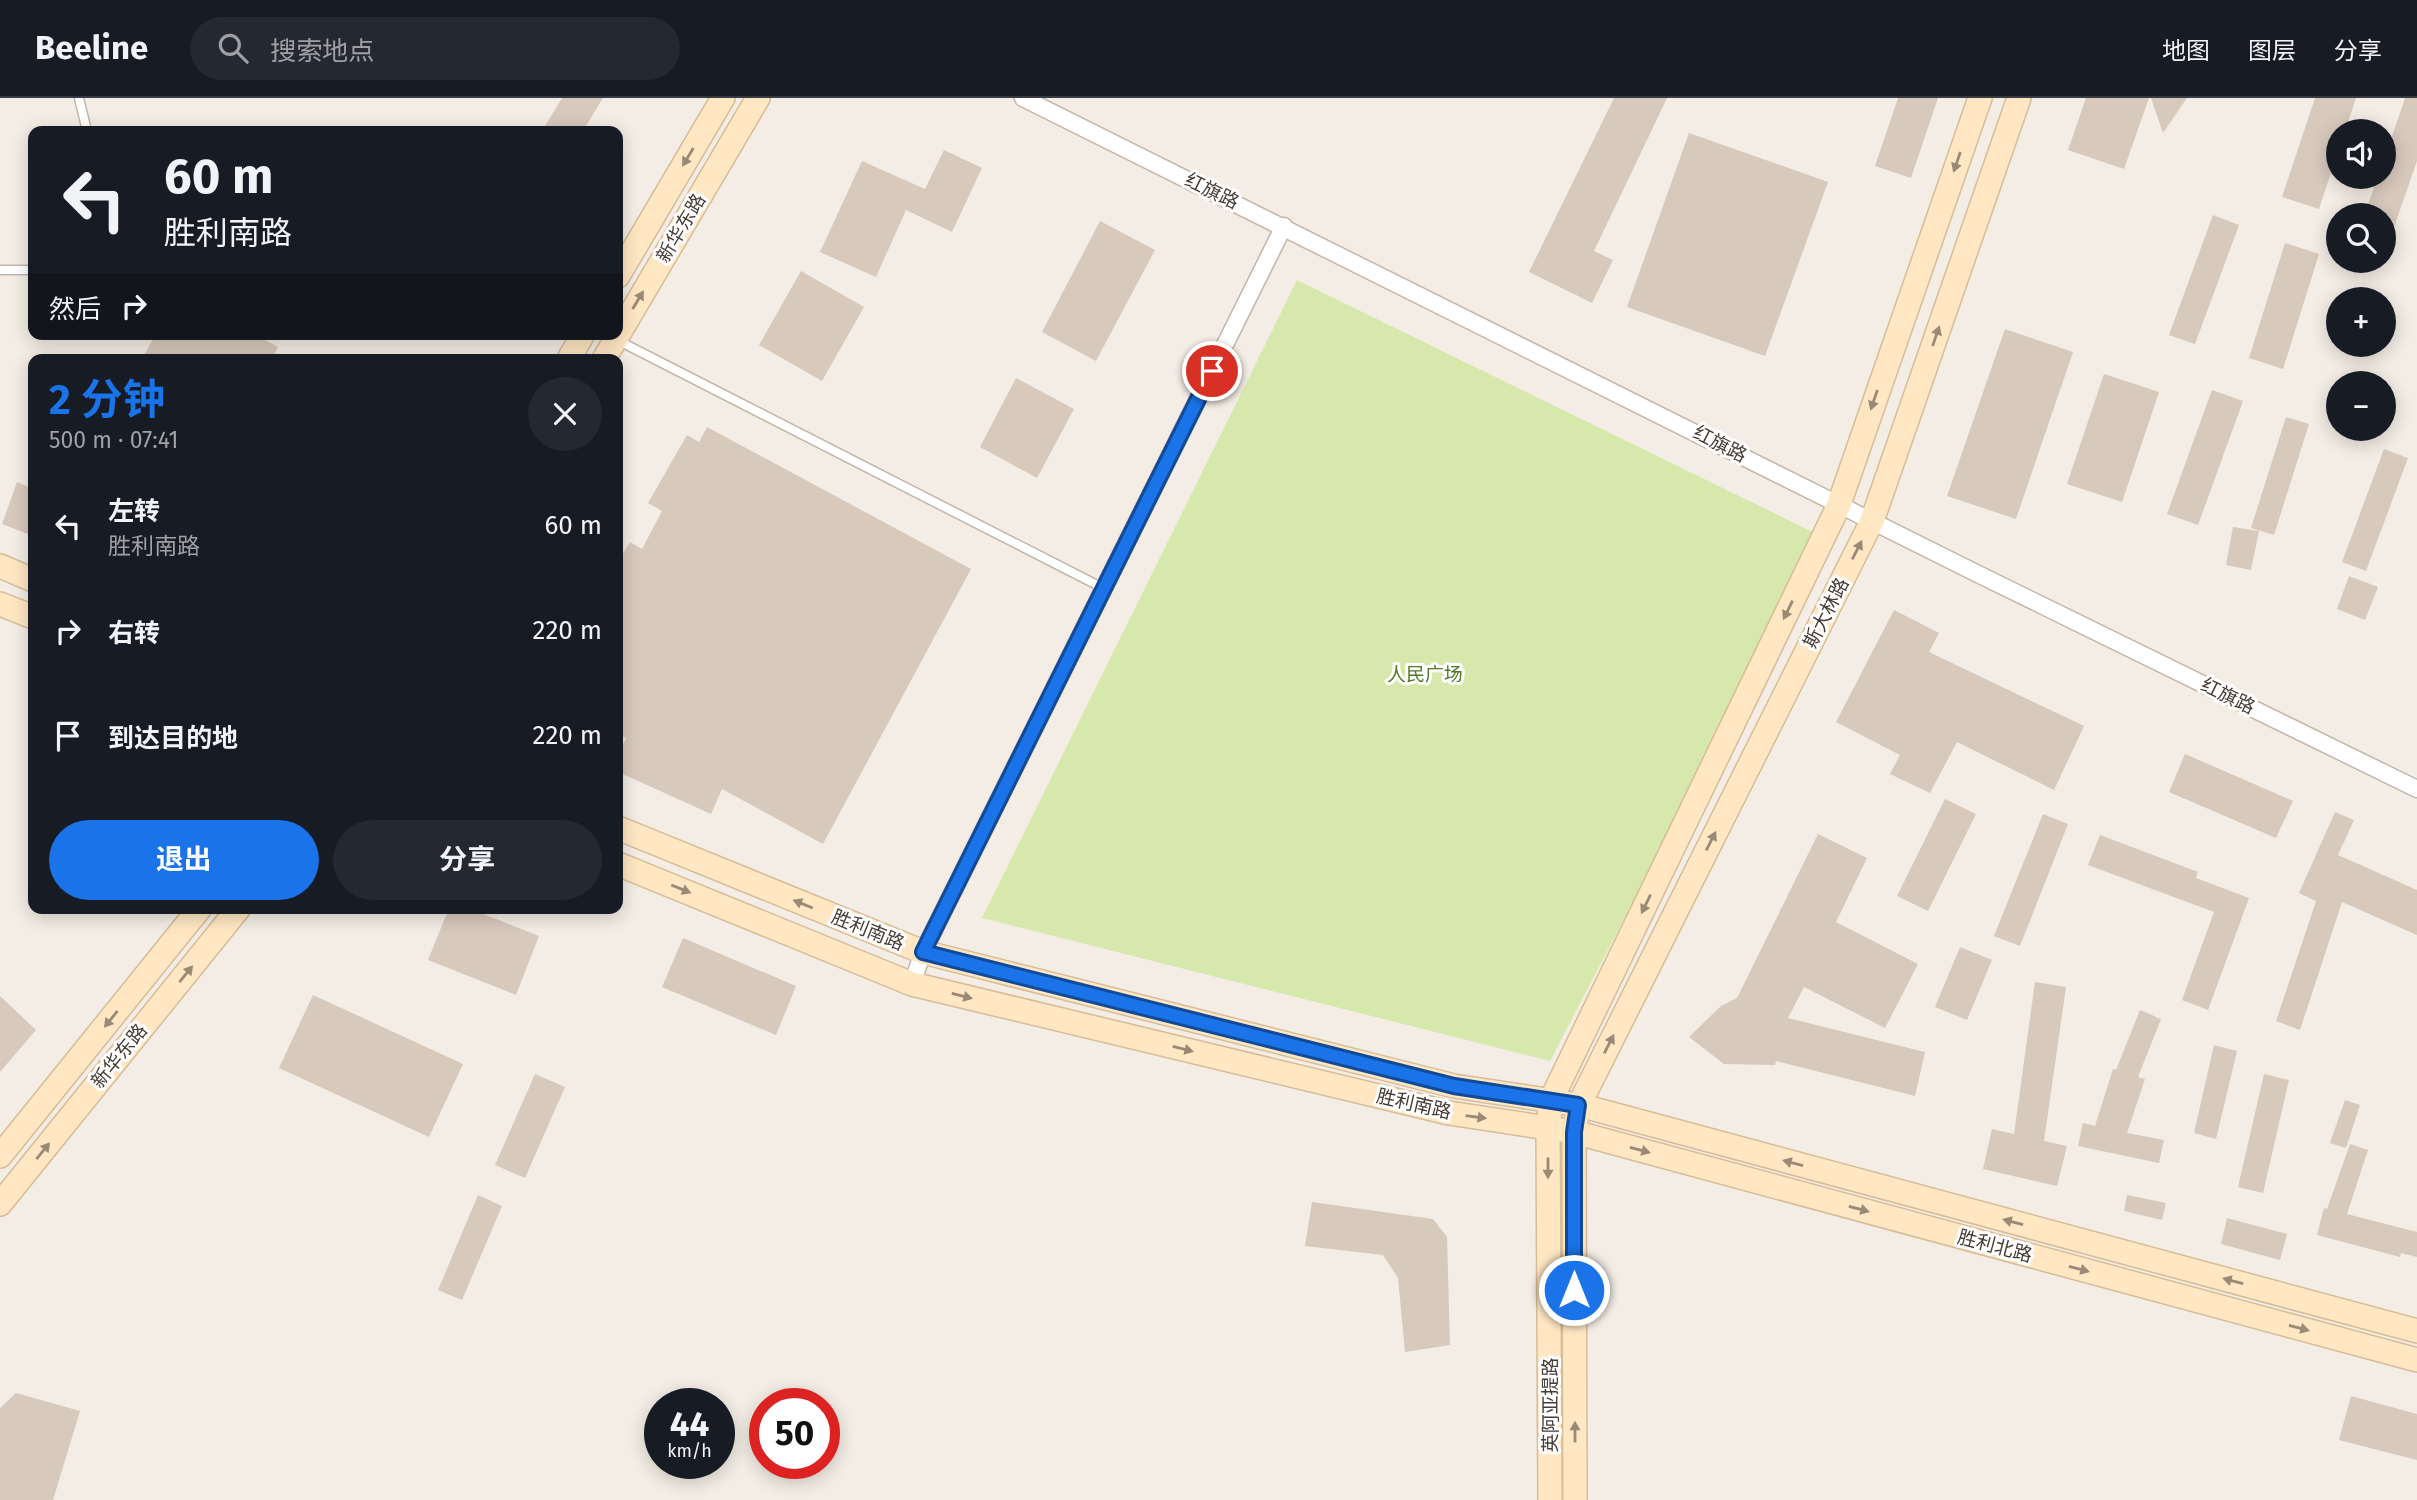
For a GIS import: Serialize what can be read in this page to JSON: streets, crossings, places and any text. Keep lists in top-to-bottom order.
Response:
{
  "streets": {
    "main road": [
      "新华东路",
      "斯大林路",
      "胜利南路",
      "胜利北路",
      "英阿亚提路"
    ],
    "street": ["红旗路"]
  },
  "crossings": [
    ["红旗路", "斯大林路"],
    ["斯大林路", "胜利南路"],
    ["斯大林路", "胜利北路"],
    ["斯大林路", "英阿亚提路"],
    ["胜利南路", "胜利北路"],
    ["胜利南路", "英阿亚提路"],
    ["胜利北路", "英阿亚提路"]
  ],
  "parks": ["人民广场"],
  "page": {
    "header": "Beeline",
    "search": "搜索地点",
    "nav": ["地图", "图层", "分享"],
    "map_buttons": ["+", "−"],
    "turn": ["60 m", "胜利南路"],
    "then": "然后",
    "heading": ["2 分钟", "500 m · 07:41"],
    "list": [
      {
        "name": "左转",
        "note": "胜利南路",
        "value": "60 m"
      },
      {
        "name": "右转",
        "value": "220 m"
      },
      {
        "name": "到达目的地",
        "value": "220 m"
      }
    ],
    "buttons": ["退出", "分享"],
    "speed": "44 km/h",
    "limit": "50"
  }
}
